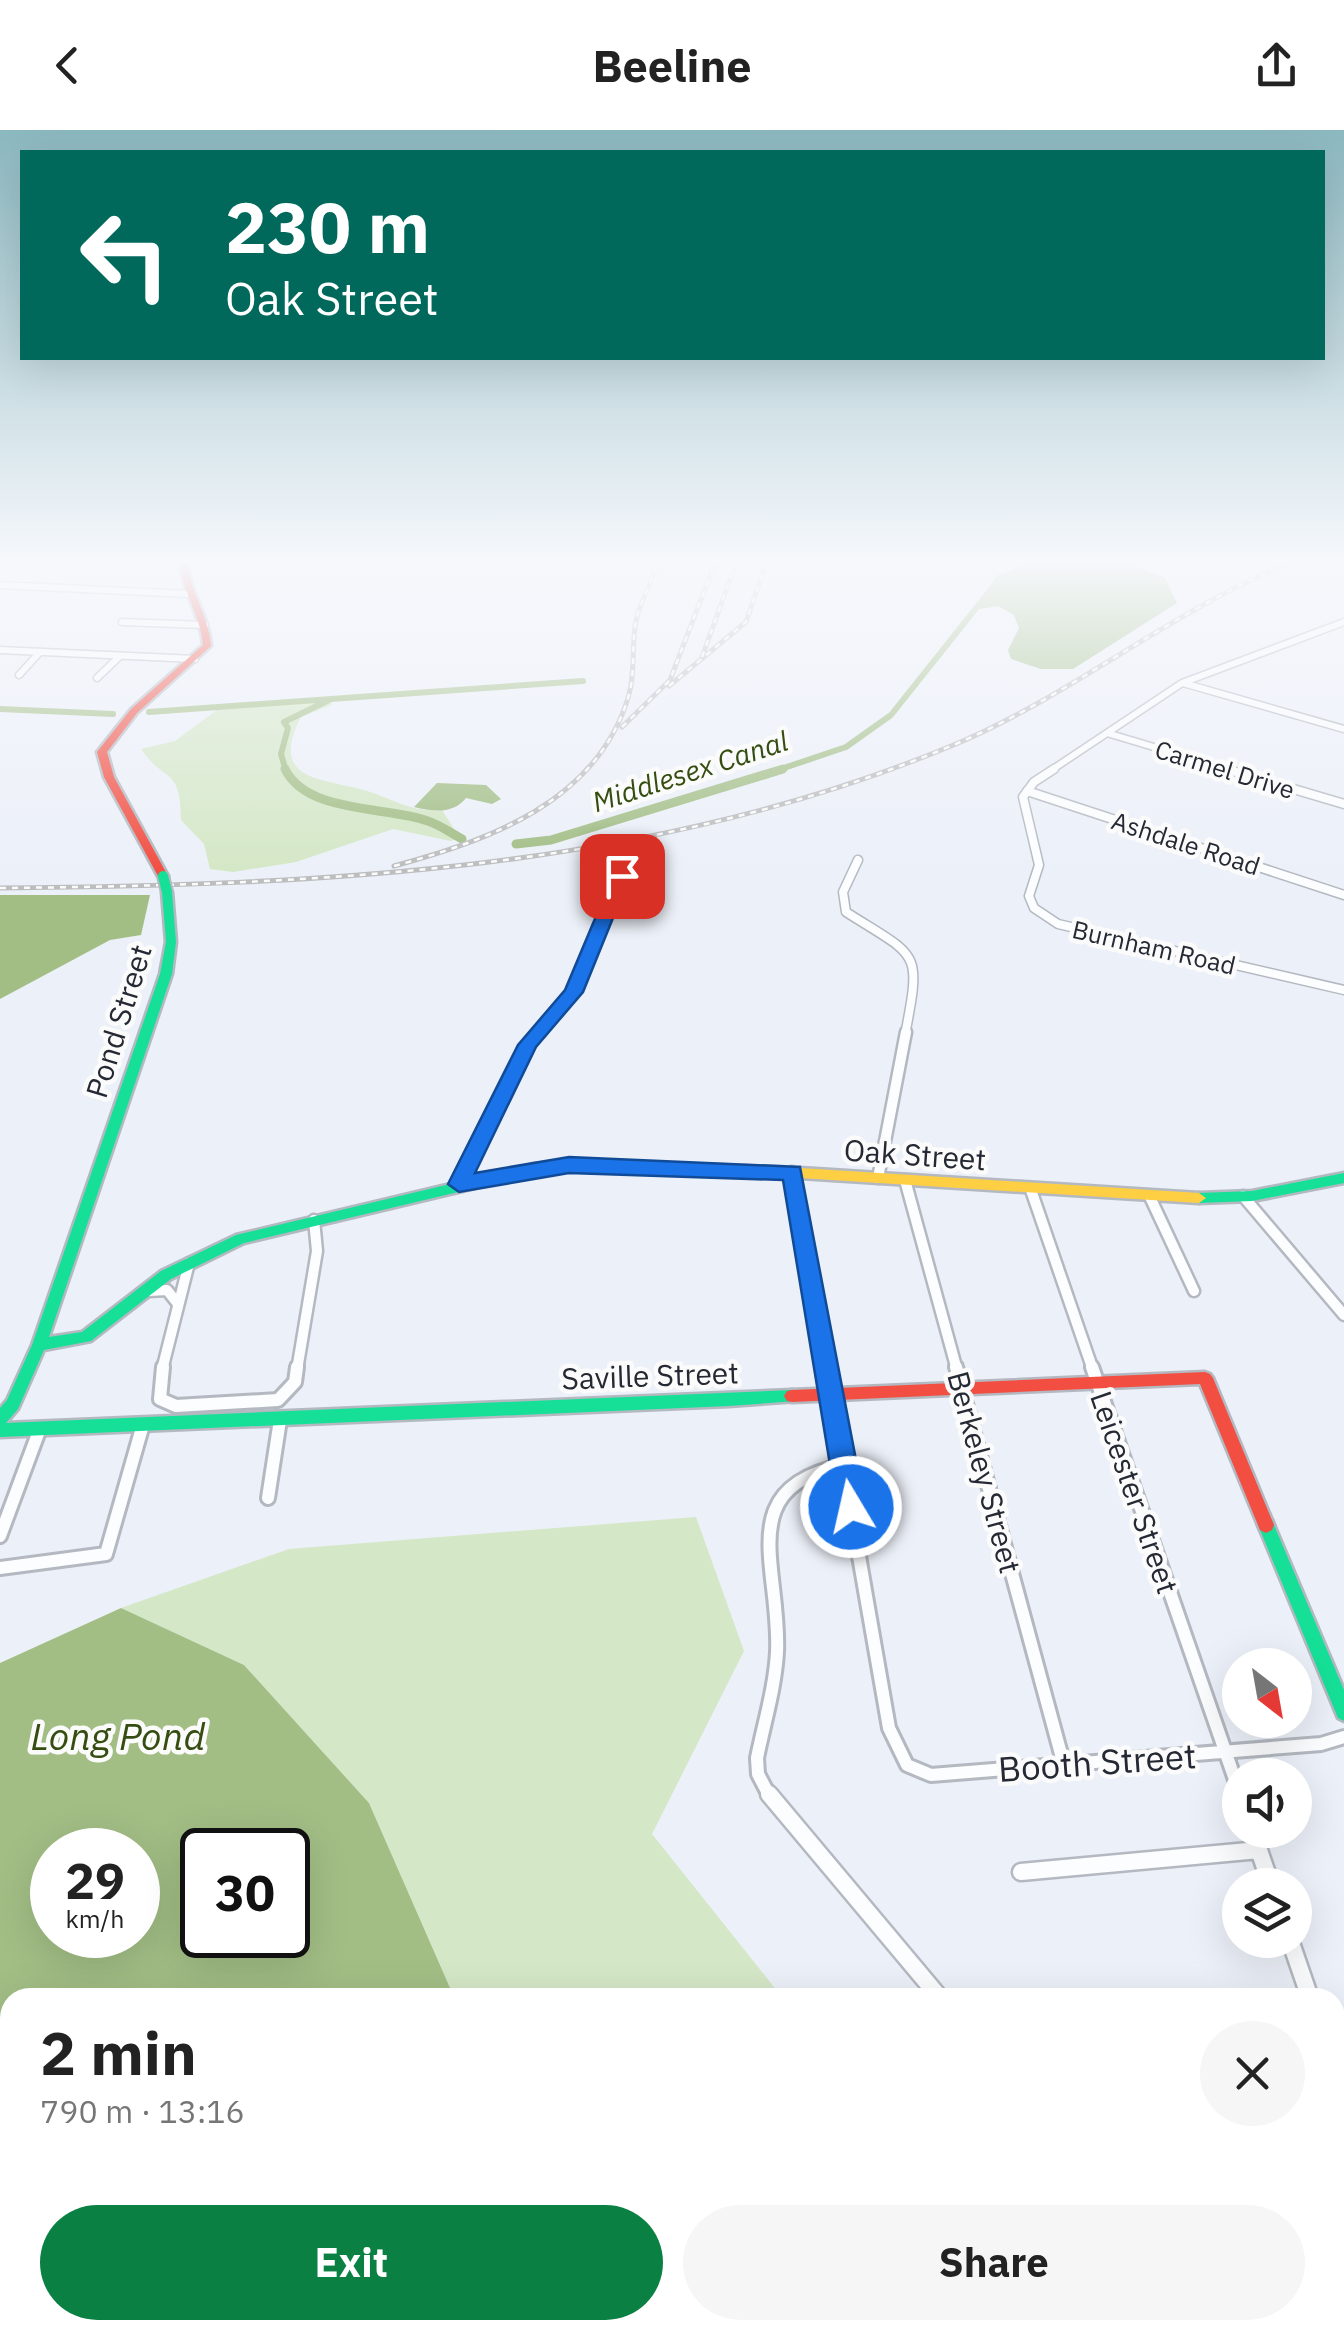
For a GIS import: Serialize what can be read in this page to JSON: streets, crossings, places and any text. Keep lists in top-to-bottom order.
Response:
{
  "streets": {
    "street": [
      "Carmel Drive",
      "Ashdale Road",
      "Burnham Road",
      "Pond Street",
      "Oak Street",
      "Saville Street",
      "Berkeley Street",
      "Leicester Street",
      "Booth Street"
    ]
  },
  "crossings": [
    ["Ashdale Road", "Burnham Road"],
    ["Pond Street", "Oak Street"],
    ["Oak Street", "Berkeley Street"],
    ["Oak Street", "Leicester Street"],
    ["Saville Street", "Berkeley Street"],
    ["Saville Street", "Leicester Street"],
    ["Berkeley Street", "Booth Street"],
    ["Leicester Street", "Booth Street"]
  ],
  "water": ["Middlesex Canal", "Long Pond"],
  "north": "bottom right",
  "page": {
    "header": "Beeline",
    "turn": ["230 m", "Oak Street"],
    "speed": "29 km/h",
    "limit": "30",
    "heading": ["2 min", "790 m · 13:16"],
    "buttons": ["Exit", "Share"]
  }
}
